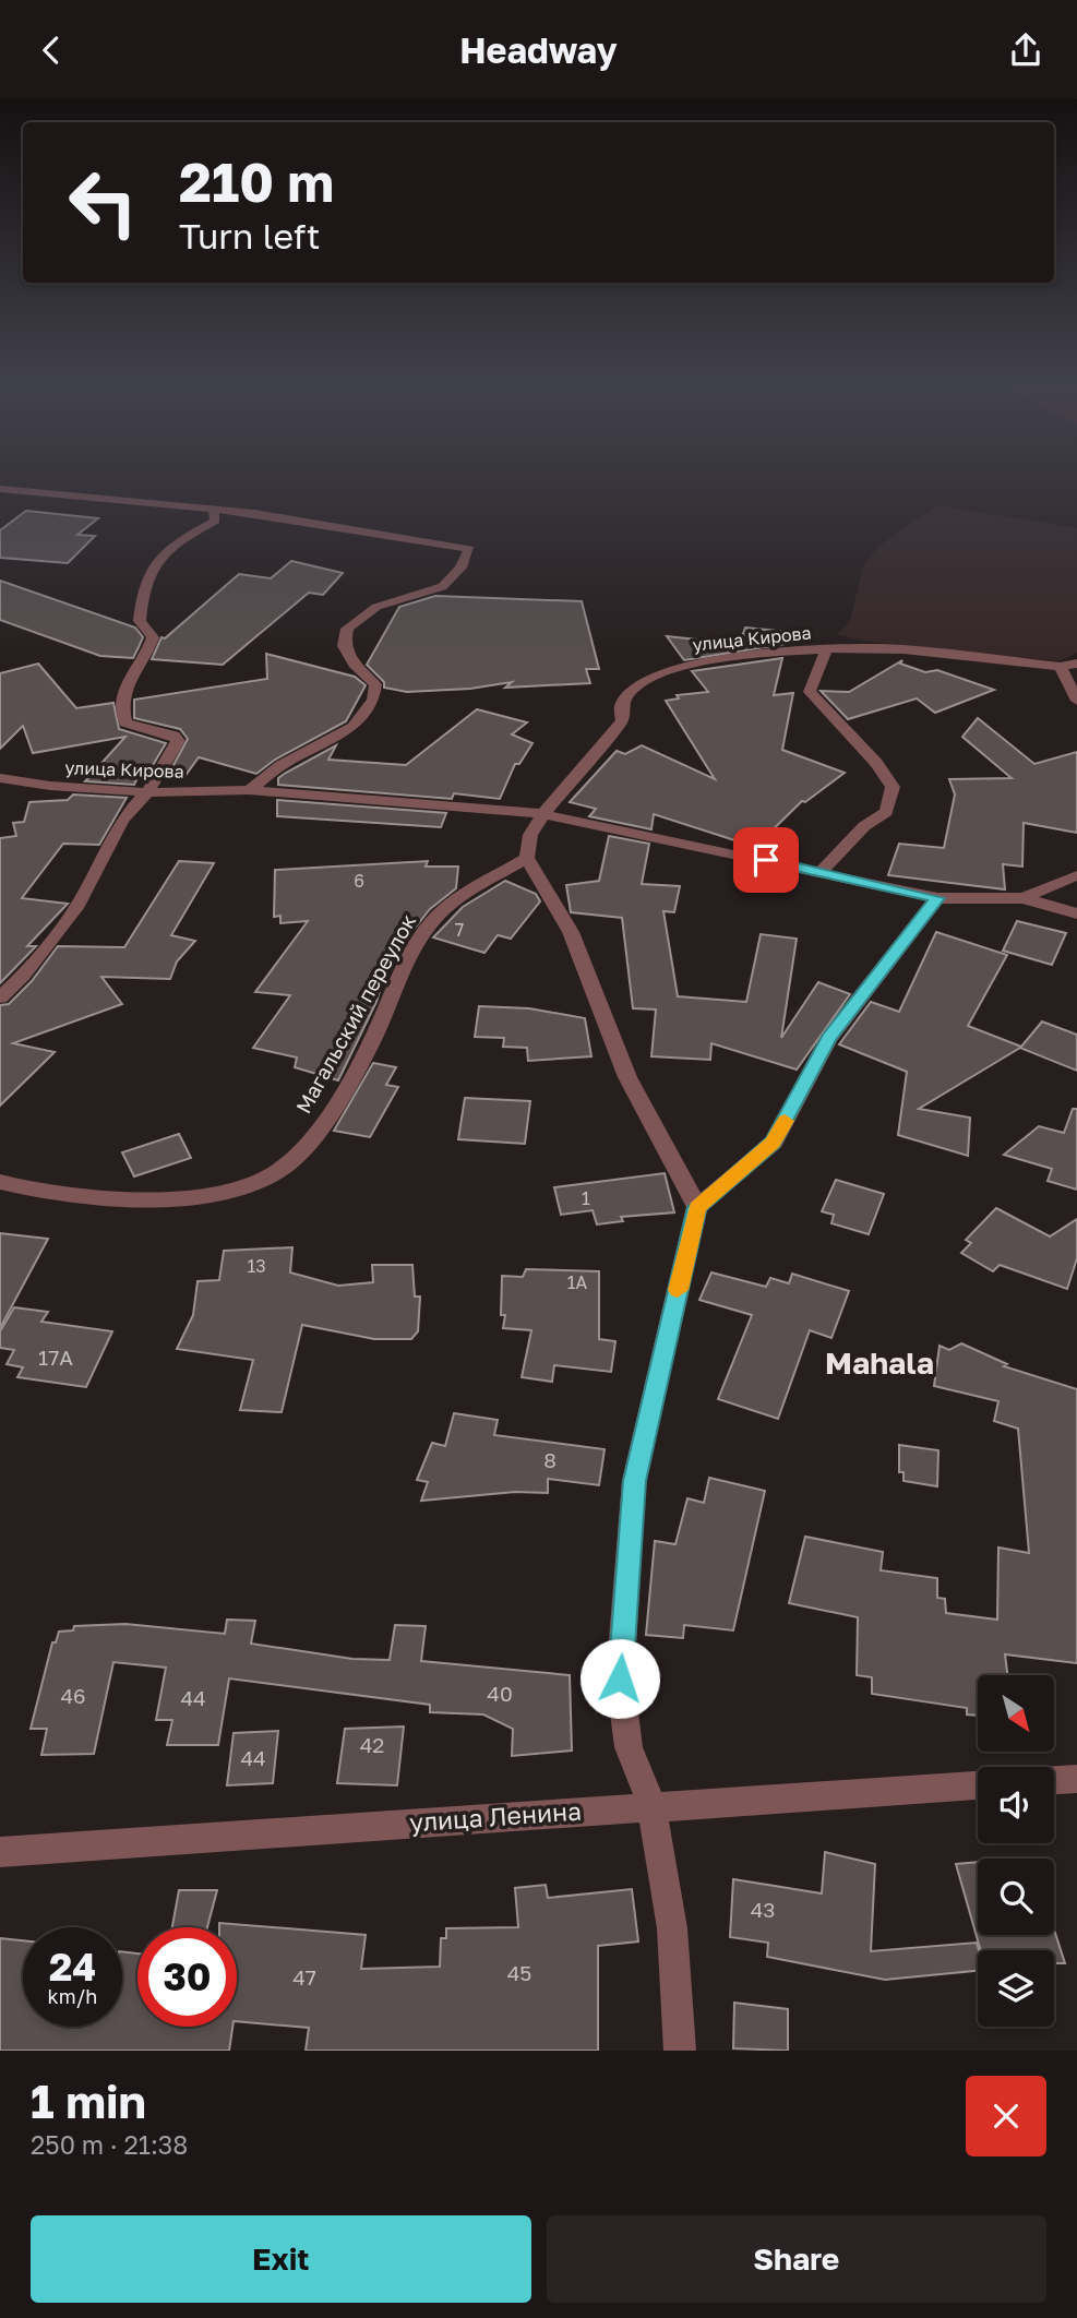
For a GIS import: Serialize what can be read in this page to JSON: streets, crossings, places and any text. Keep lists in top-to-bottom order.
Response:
{
  "streets": {
    "street": ["улица Кирова", "Магальский переулок", "улица Ленина"]
  },
  "districts": ["Mahala"],
  "house_numbers": [
    "6",
    "7",
    "1",
    "13",
    "1A",
    "17A",
    "8",
    "40",
    "46",
    "44",
    "42",
    "44",
    "43",
    "45",
    "47"
  ],
  "north": "bottom right",
  "page": {
    "header": "Headway",
    "turn": ["210 m", "Turn left"],
    "speed": "24 km/h",
    "limit": "30",
    "heading": ["1 min", "250 m · 21:38"],
    "buttons": ["Exit", "Share"]
  }
}
